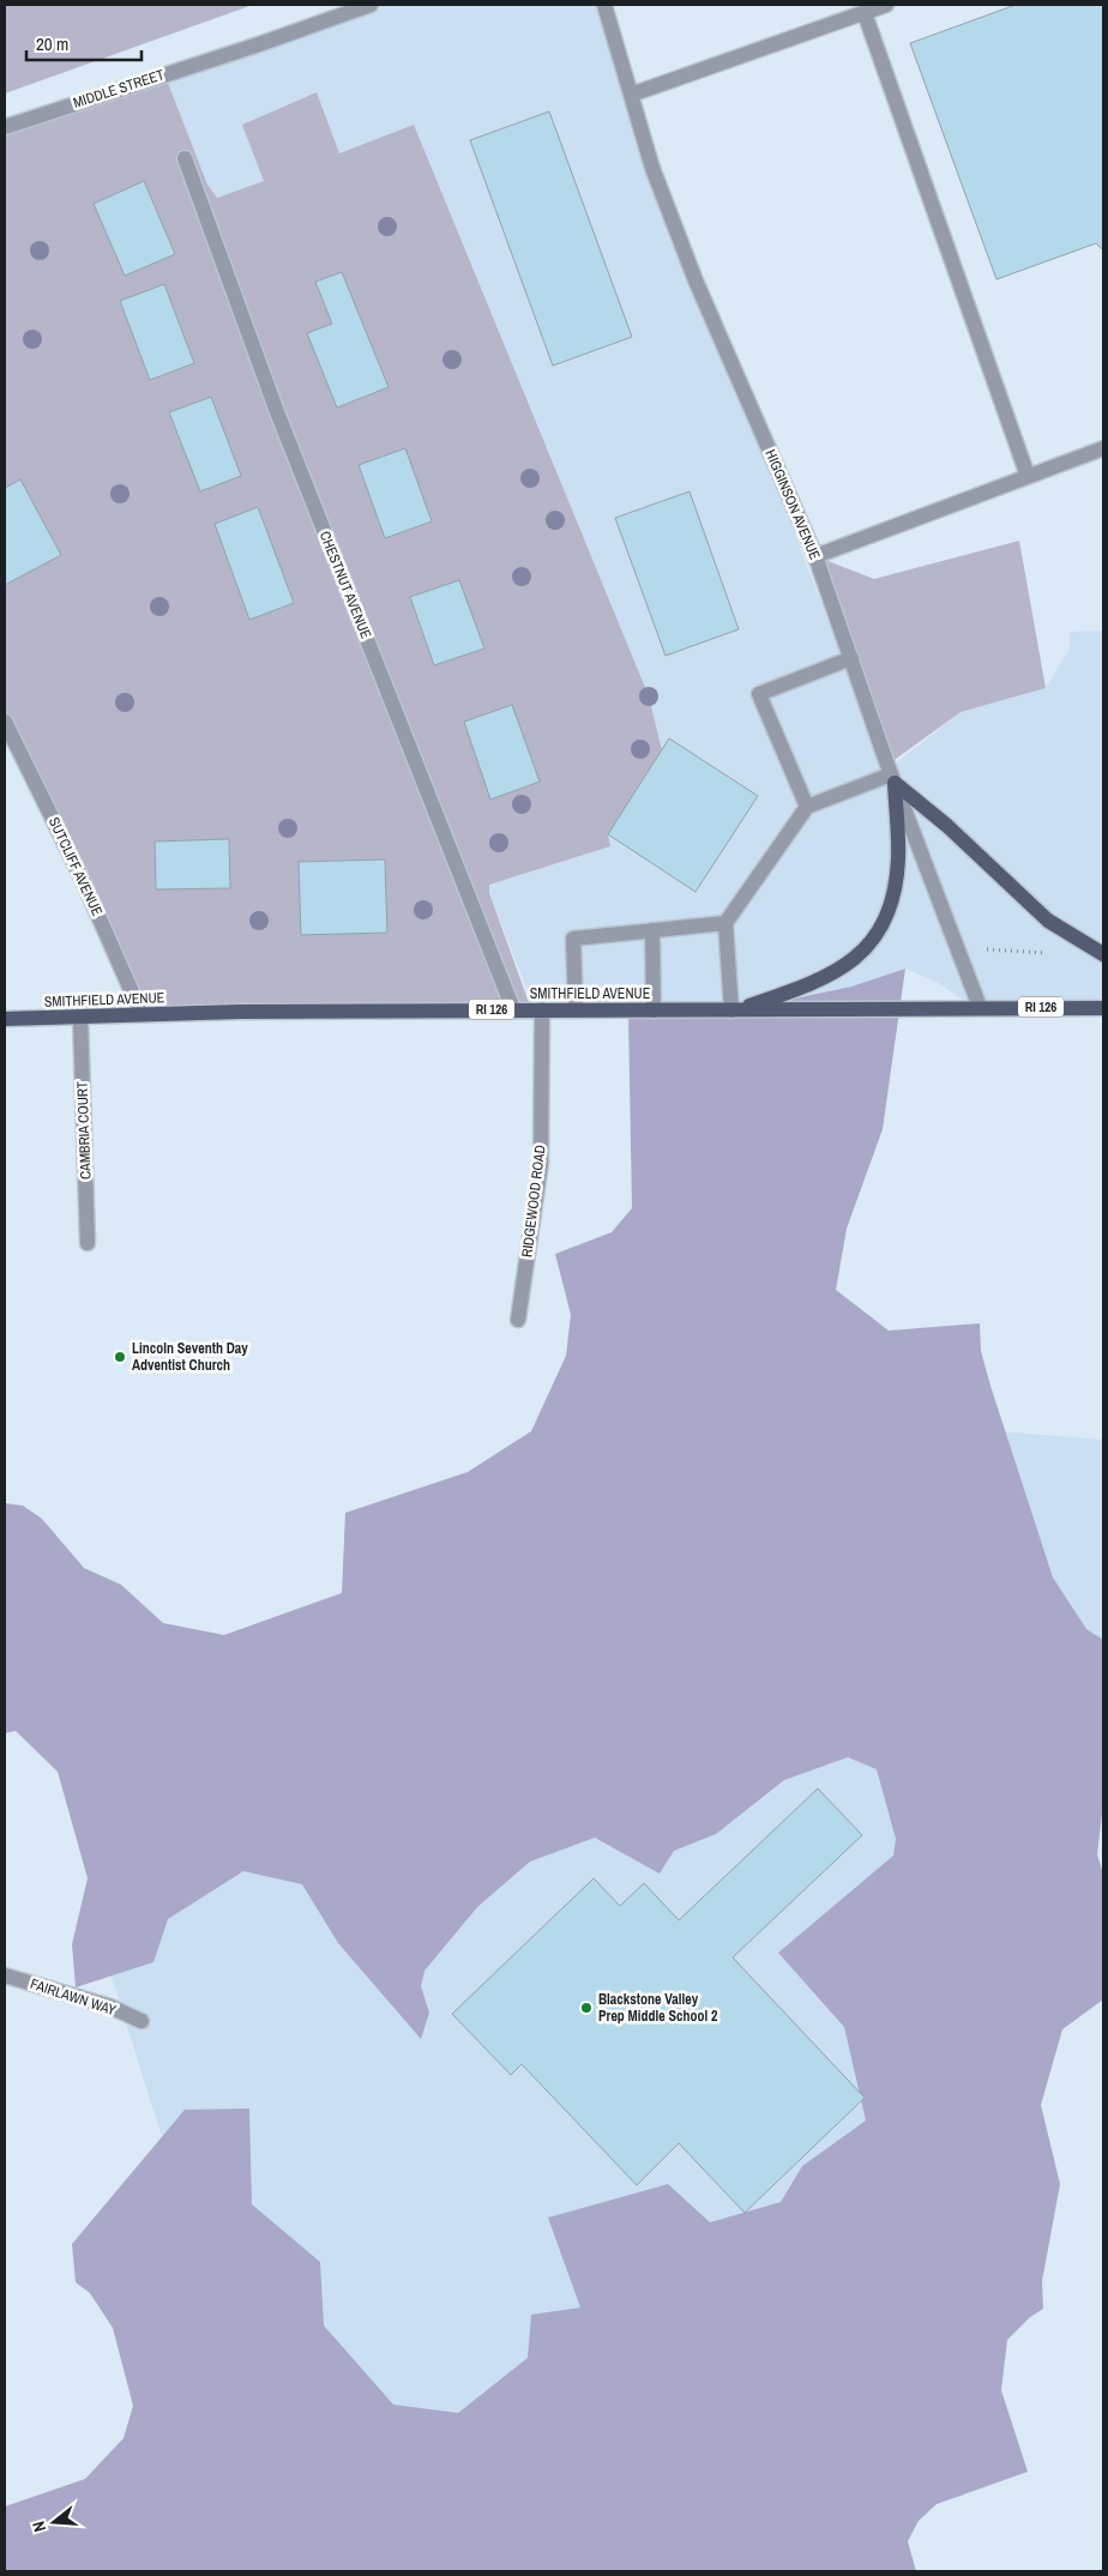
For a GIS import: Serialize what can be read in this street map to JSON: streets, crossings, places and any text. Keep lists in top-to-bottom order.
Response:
{
  "streets": {
    "main road": ["SMITHFIELD AVENUE", "RI 126"],
    "street": [
      "MIDDLE STREET",
      "HIGGINSON AVENUE",
      "CHESTNUT AVENUE",
      "SUTCLIFF AVENUE",
      "CAMBRIA COURT",
      "RIDGEWOOD ROAD",
      "FAIRLAWN WAY"
    ]
  },
  "crossings": [
    ["HIGGINSON AVENUE", "SMITHFIELD AVENUE"],
    ["CHESTNUT AVENUE", "SMITHFIELD AVENUE"],
    ["SUTCLIFF AVENUE", "SMITHFIELD AVENUE"],
    ["SMITHFIELD AVENUE", "CAMBRIA COURT"],
    ["SMITHFIELD AVENUE", "RIDGEWOOD ROAD"]
  ],
  "places": ["Lincoln Seventh Day Adventist Church", "Blackstone Valley Prep Middle School 2"],
  "scale_bar": "20 m",
  "north": "left"
}
